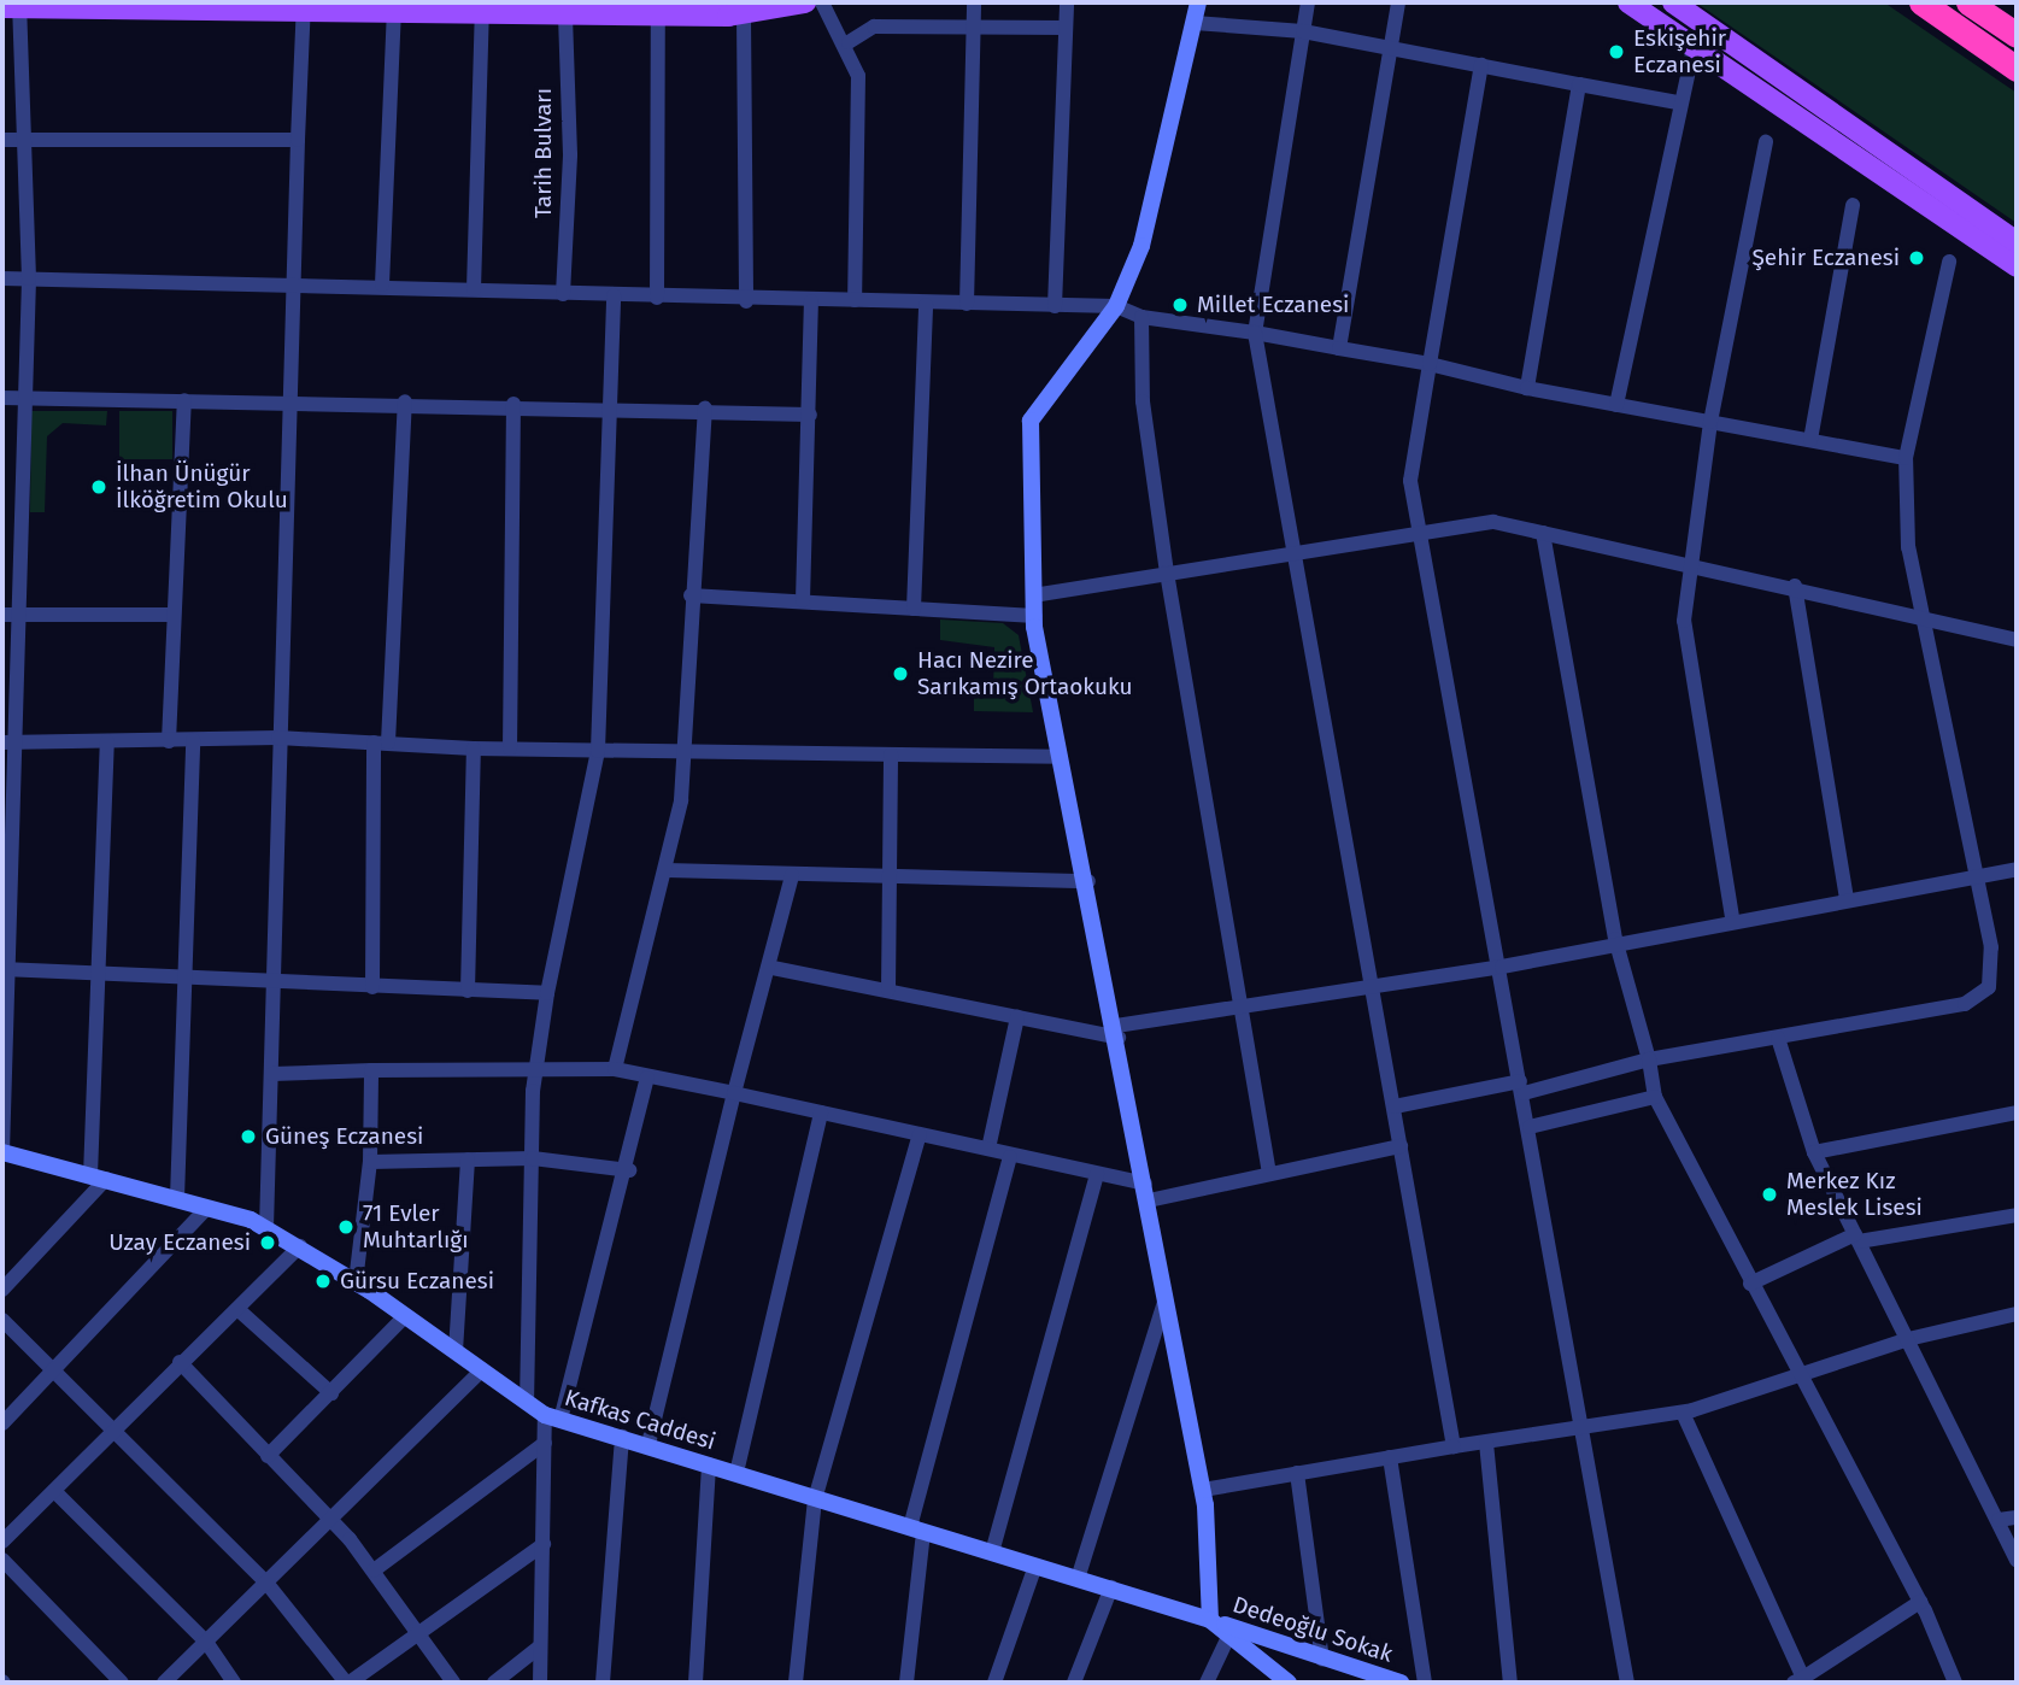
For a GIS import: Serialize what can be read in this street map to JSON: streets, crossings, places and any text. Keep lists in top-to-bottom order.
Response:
{
  "streets": {
    "street": ["Tarih Bulvarı", "Kafkas Caddesi", "Dedeoğlu Sokak"]
  },
  "crossings": [
    ["Kafkas Caddesi", "Dedeoğlu Sokak"]
  ],
  "places": [
    "Eskişehir Eczanesi",
    "Şehir Eczanesi",
    "Millet Eczanesi",
    "İlhan Ünügür İlköğretim Okulu",
    "Hacı Nezire Sarıkamış Ortaokuku",
    "Güneş Eczanesi",
    "Merkez Kız Meslek Lisesi",
    "71 Evler Muhtarlığı",
    "Uzay Eczanesi",
    "Gürsu Eczanesi"
  ]
}
